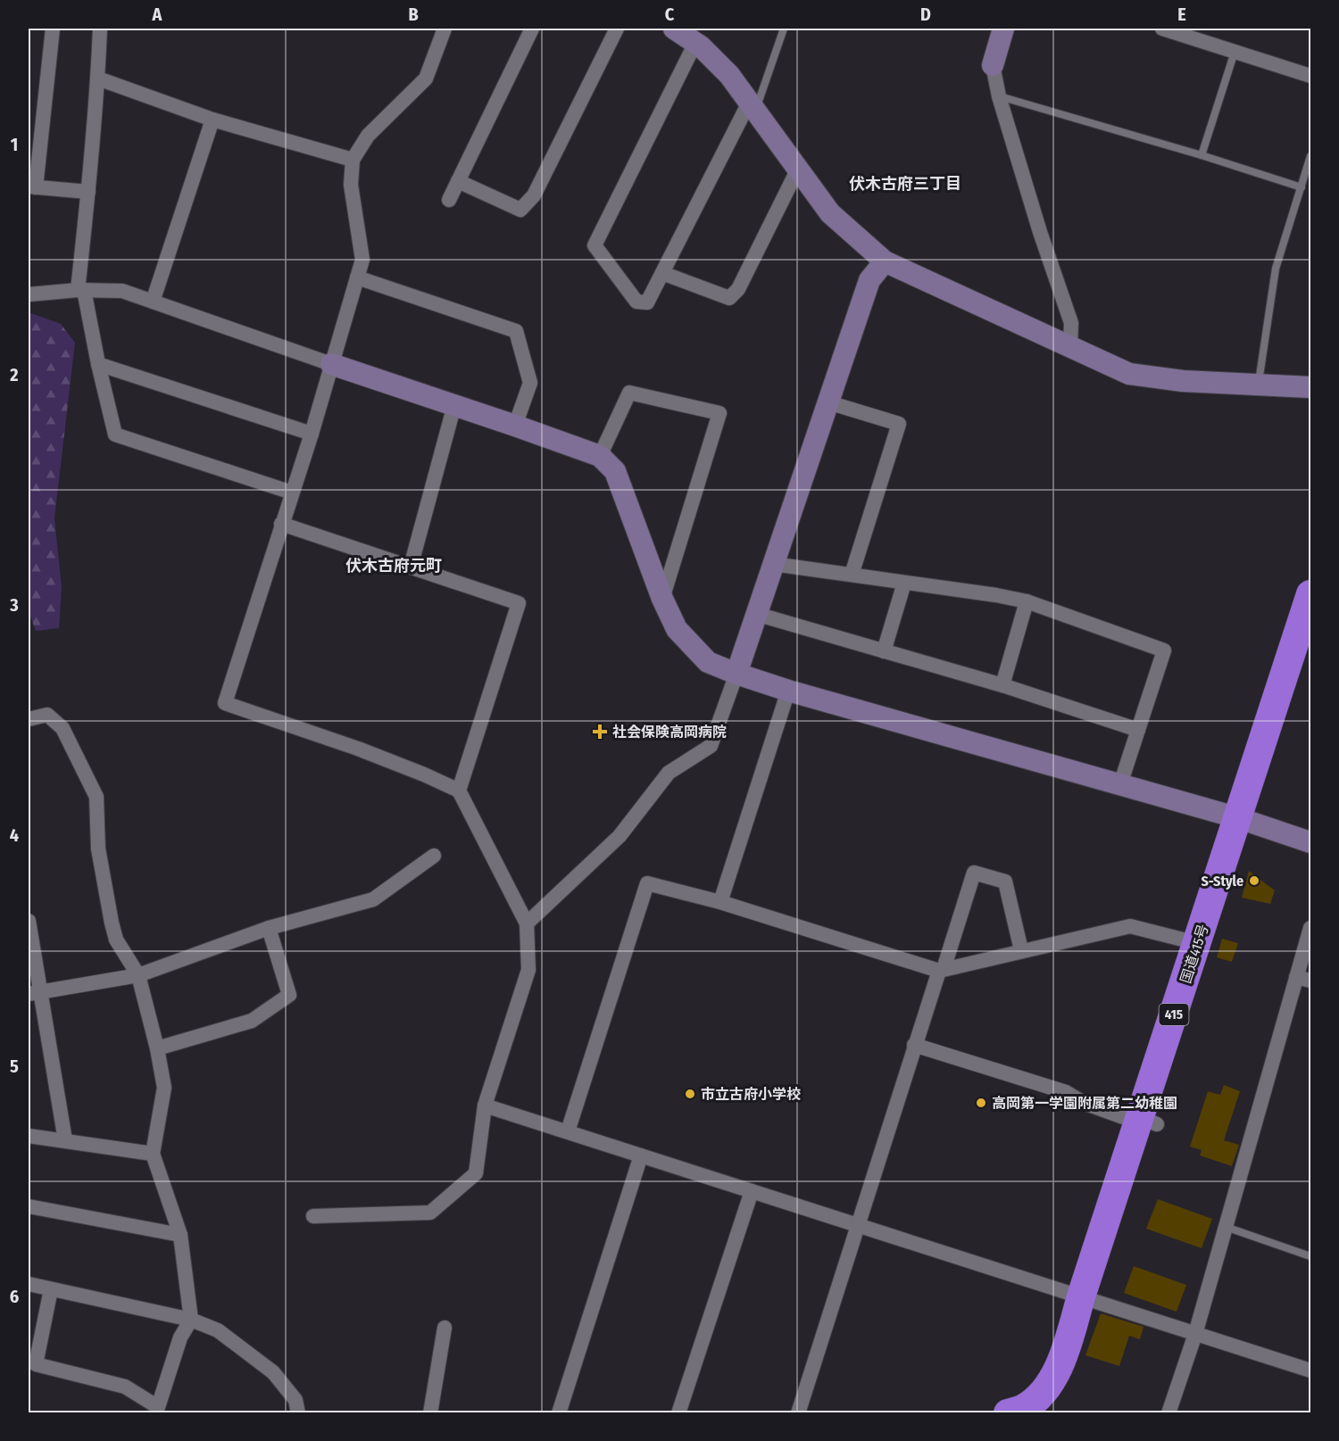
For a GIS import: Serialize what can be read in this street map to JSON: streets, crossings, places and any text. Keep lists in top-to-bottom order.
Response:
{
  "streets": {
    "highway": ["国道415号", "415"]
  },
  "districts": ["伏木古府三丁目", "伏木古府元町"],
  "places": {
    "health": ["社会保険高岡病院"],
    "other": ["S-Style", "市立古府小学校", "高岡第一学園附属第二幼稚園"]
  },
  "grid": {
    "columns": [
      "A",
      "B",
      "C",
      "D",
      "E"
    ],
    "rows": [
      "1",
      "2",
      "3",
      "4",
      "5",
      "6"
    ]
  }
}
